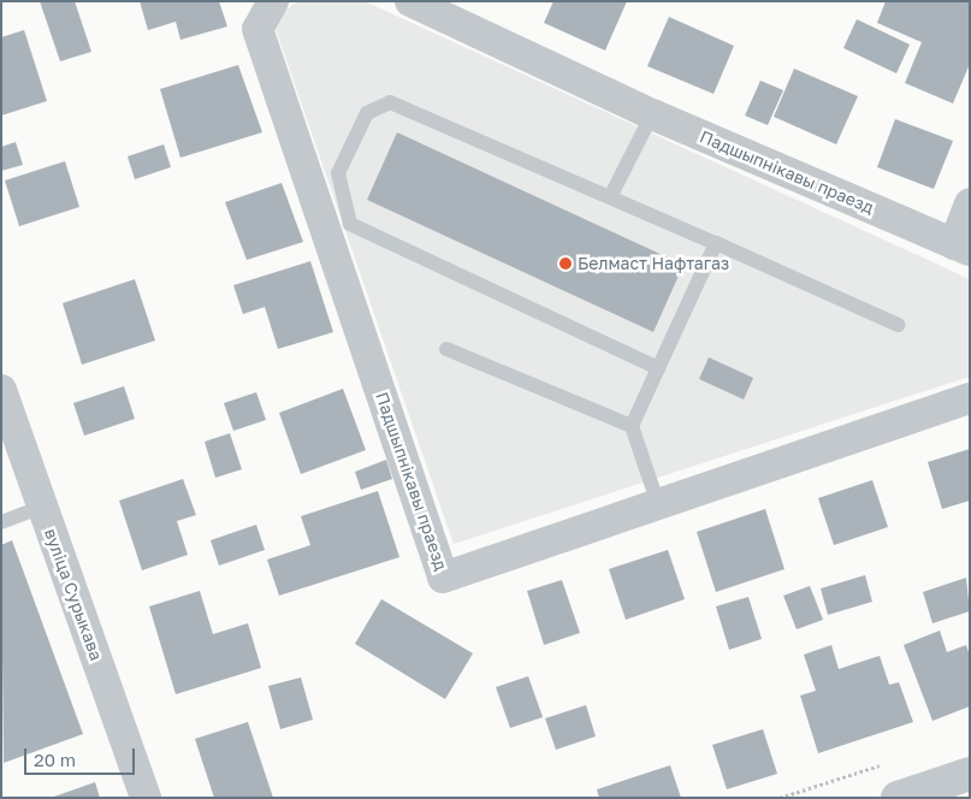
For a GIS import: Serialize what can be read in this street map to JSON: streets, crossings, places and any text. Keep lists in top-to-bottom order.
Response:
{
  "streets": {
    "street": ["Падшыпнікавы праезд", "вуліца Сурыкава"]
  },
  "places": ["Белмаст Нафтагаз"],
  "scale_bar": "20 m"
}
